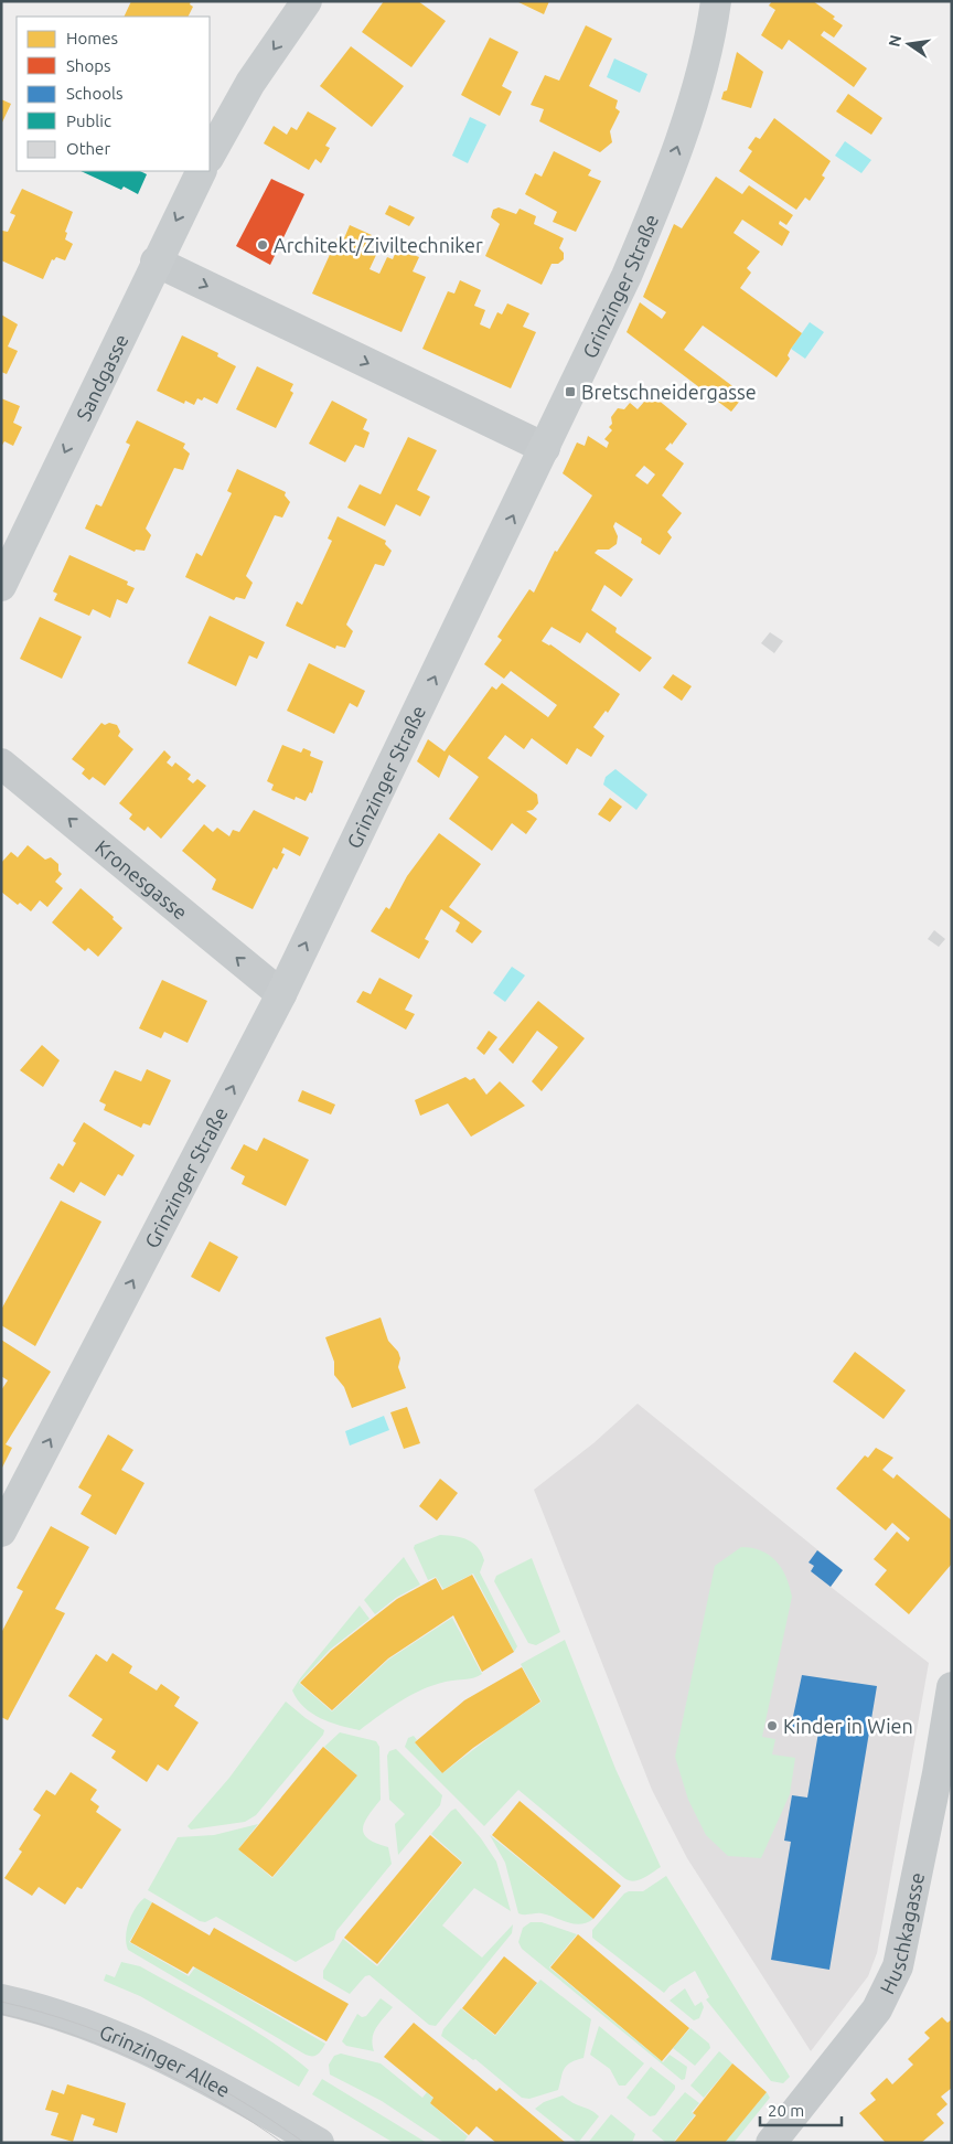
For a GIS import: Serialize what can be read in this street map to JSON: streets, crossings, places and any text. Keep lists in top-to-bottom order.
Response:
{
  "streets": {
    "street": [
      "Grinzinger Straße",
      "Sandgasse",
      "Kronesgasse",
      "Huschkagasse",
      "Grinzinger Allee"
    ]
  },
  "crossings": [
    ["Grinzinger Straße", "Kronesgasse"]
  ],
  "one_way": ["Grinzinger Straße", "Sandgasse", "Kronesgasse"],
  "places": {
    "other": ["Architekt/Ziviltechniker", "Kinder in Wien"],
    "transit": ["Bretschneidergasse"]
  },
  "legend": [
    "Homes",
    "Shops",
    "Schools",
    "Public",
    "Other"
  ],
  "scale_bar": "20 m",
  "north": "left"
}
